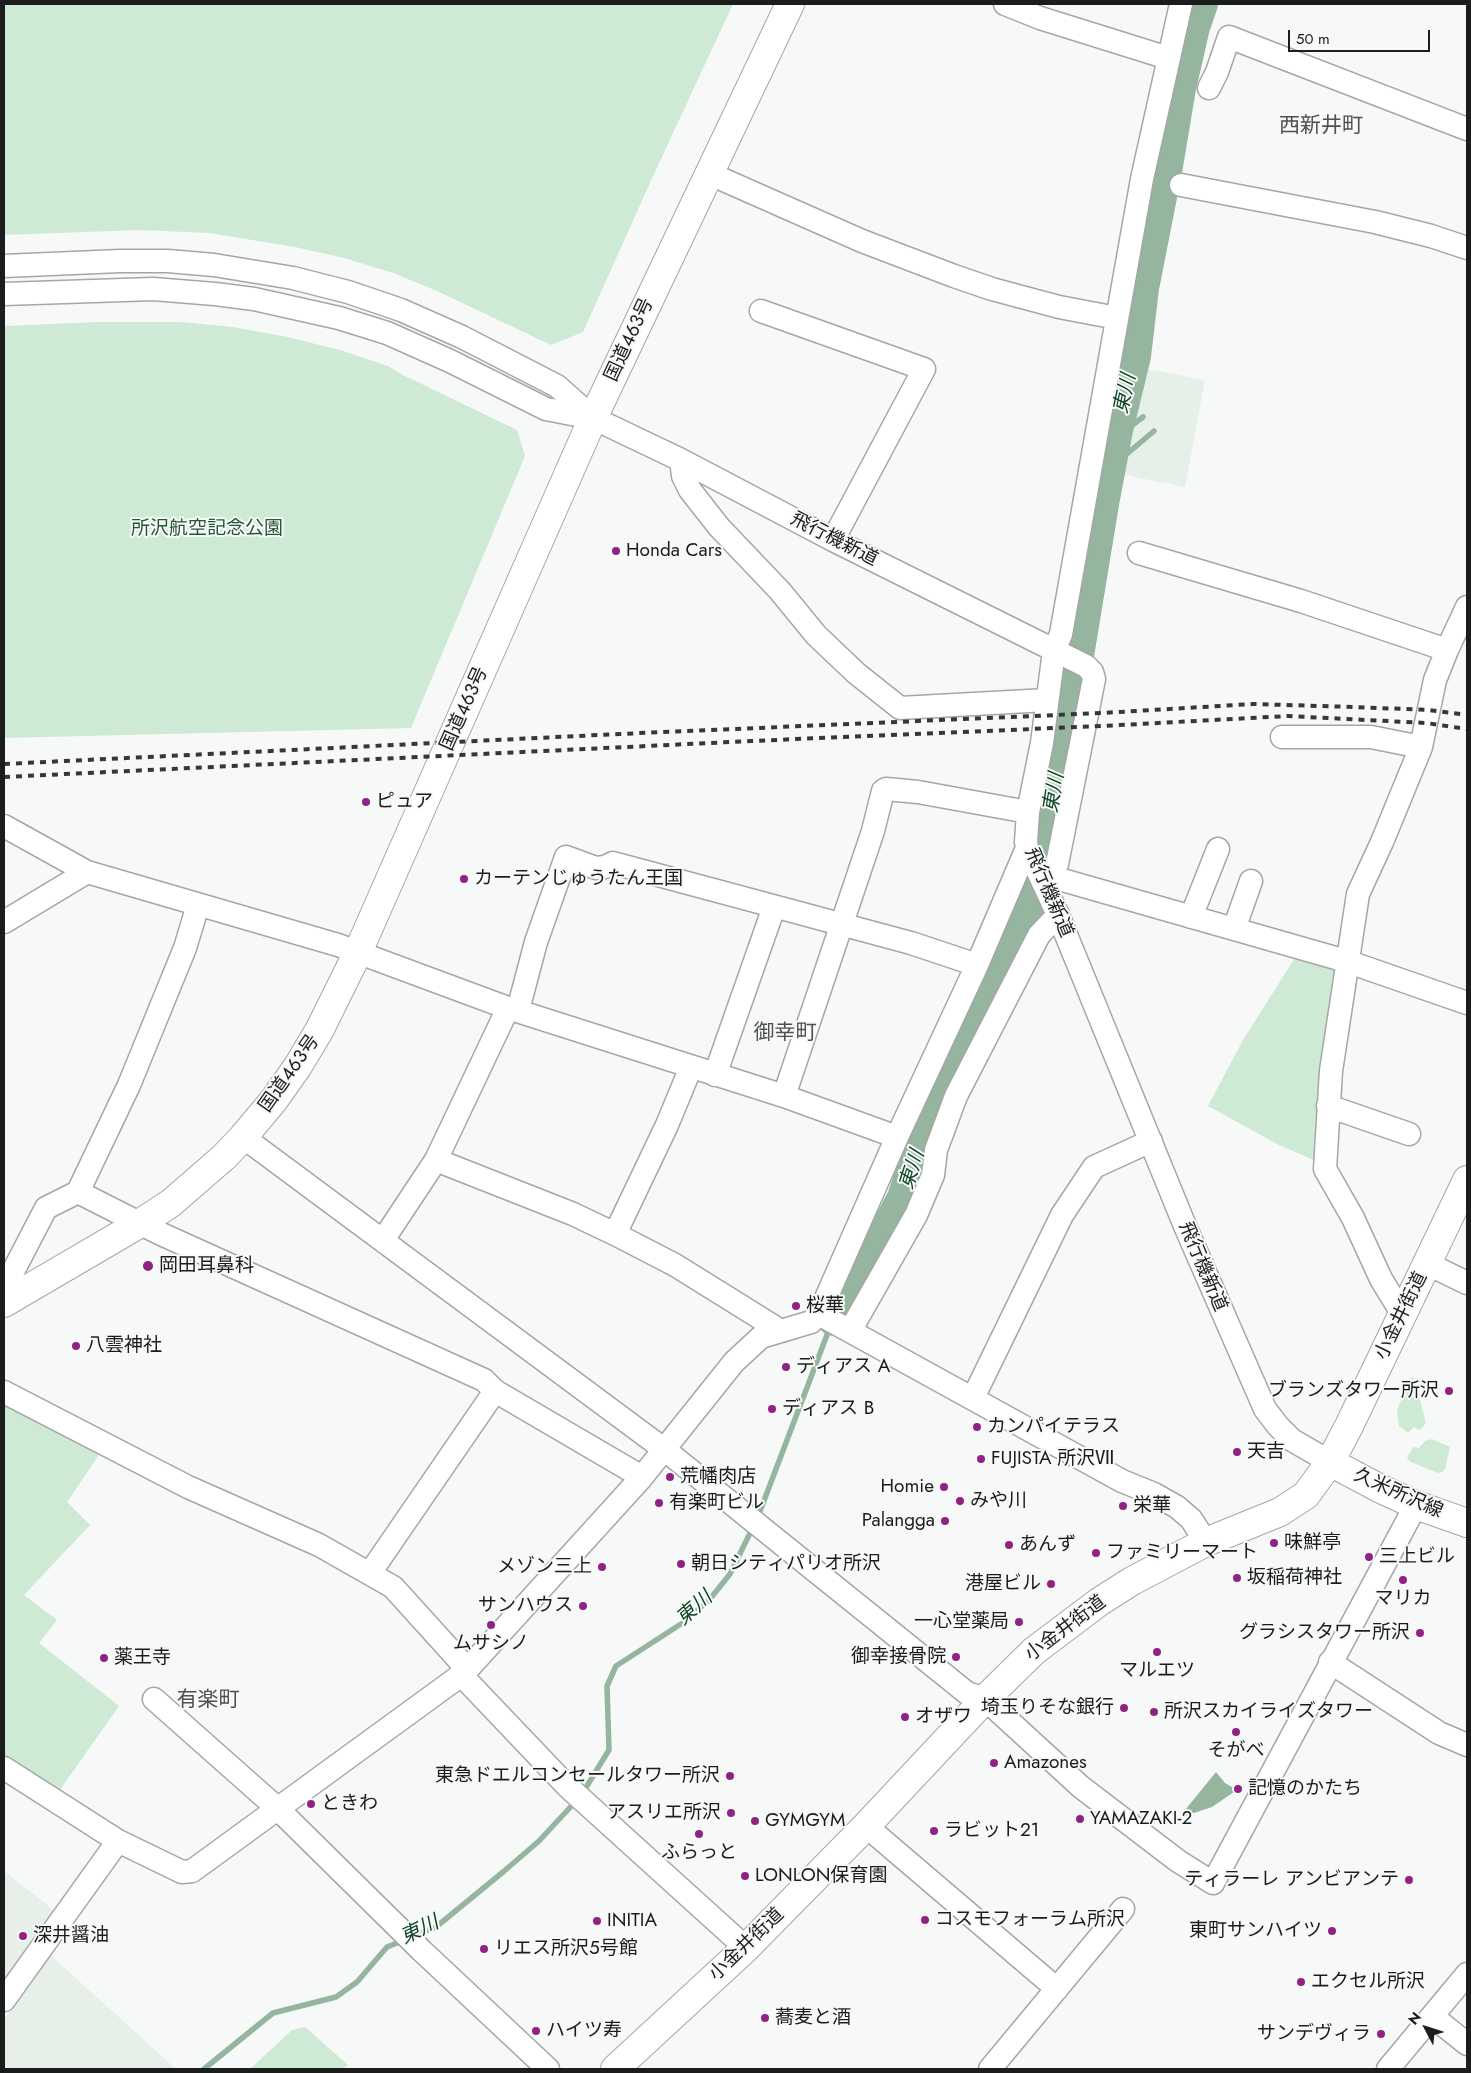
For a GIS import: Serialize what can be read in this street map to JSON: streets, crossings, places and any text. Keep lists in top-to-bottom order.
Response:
{
  "streets": {
    "main road": ["国道463号", "小金井街道", "久米所沢線"],
    "street": ["飛行機新道"]
  },
  "crossings": [
    ["国道463号", "飛行機新道"],
    ["飛行機新道", "小金井街道"],
    ["飛行機新道", "久米所沢線"],
    ["小金井街道", "久米所沢線"]
  ],
  "districts": ["西新井町", "御幸町", "有楽町"],
  "water": ["東川"],
  "parks": ["所沢航空記念公園"],
  "places": [
    "Honda Cars",
    "ピュア",
    "カーテンじゅうたん王国",
    "岡田耳鼻科",
    "桜華",
    "八雲神社",
    "ディアス A",
    "ブランズタワー所沢",
    "ディアス B",
    "カンパイテラス",
    "天吉",
    "FUJISTA 所沢Ⅶ",
    "荒幡肉店",
    "Homie",
    "みや川",
    "有楽町ビル",
    "栄華",
    "Palangga",
    "味鮮亭",
    "あんず",
    "ファミリーマート",
    "三上ビル",
    "朝日シティパリオ所沢",
    "メゾン三上",
    "坂稲荷神社",
    "マリカ",
    "港屋ビル",
    "サンハウス",
    "一心堂薬局",
    "ムサシノ",
    "グラシスタワー所沢",
    "マルエツ",
    "御幸接骨院",
    "薬王寺",
    "埼玉りそな銀行",
    "所沢スカイライズタワー",
    "オザワ",
    "そがべ",
    "Amazones",
    "東急ドエルコンセールタワー所沢",
    "記憶のかたち",
    "ときわ",
    "アスリエ所沢",
    "YAMAZAKI-2",
    "GYMGYM",
    "ラビット21",
    "ふらっと",
    "LONLON保育園",
    "ティラーレ アンビアンテ",
    "コスモフォーラム所沢",
    "INITIA",
    "東町サンハイツ",
    "深井醤油",
    "リエス所沢5号館",
    "エクセル所沢",
    "蕎麦と酒",
    "ハイツ寿",
    "サンデヴィラ"
  ],
  "scale_bar": "50 m",
  "north": "top left"
}
